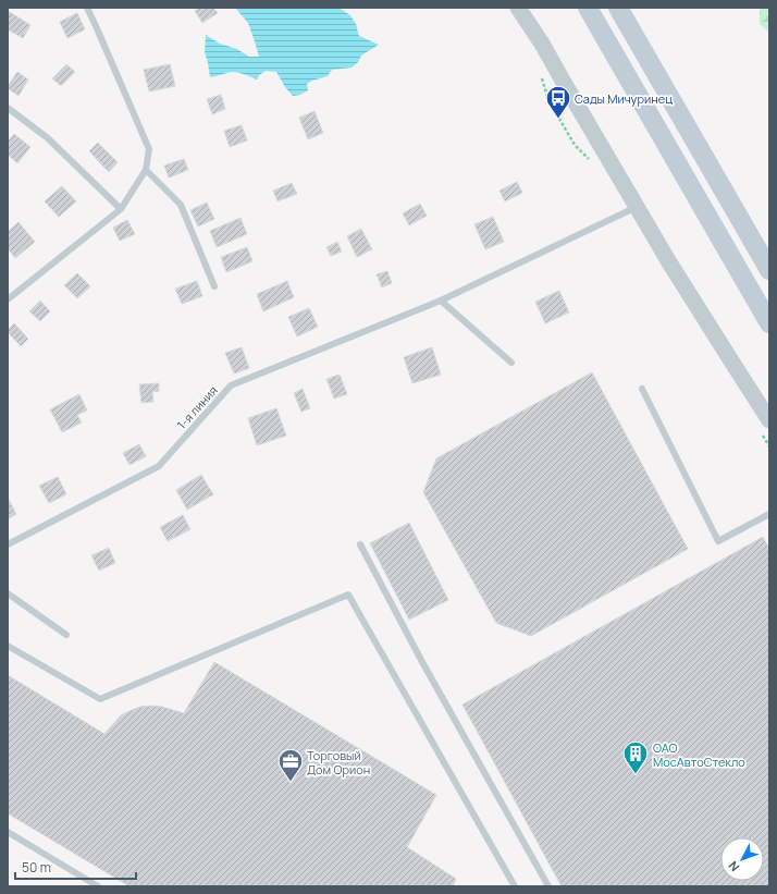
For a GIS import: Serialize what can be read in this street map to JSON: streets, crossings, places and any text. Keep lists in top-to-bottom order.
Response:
{
  "streets": {
    "lane": ["1-я линия"]
  },
  "places": {
    "bus stop": ["Сады Мичуринец"],
    "building": ["ОАО МосАвтоСтекло"],
    "office": ["Торговый Дом Орион"]
  },
  "scale_bar": "50 m",
  "north": "bottom left"
}
